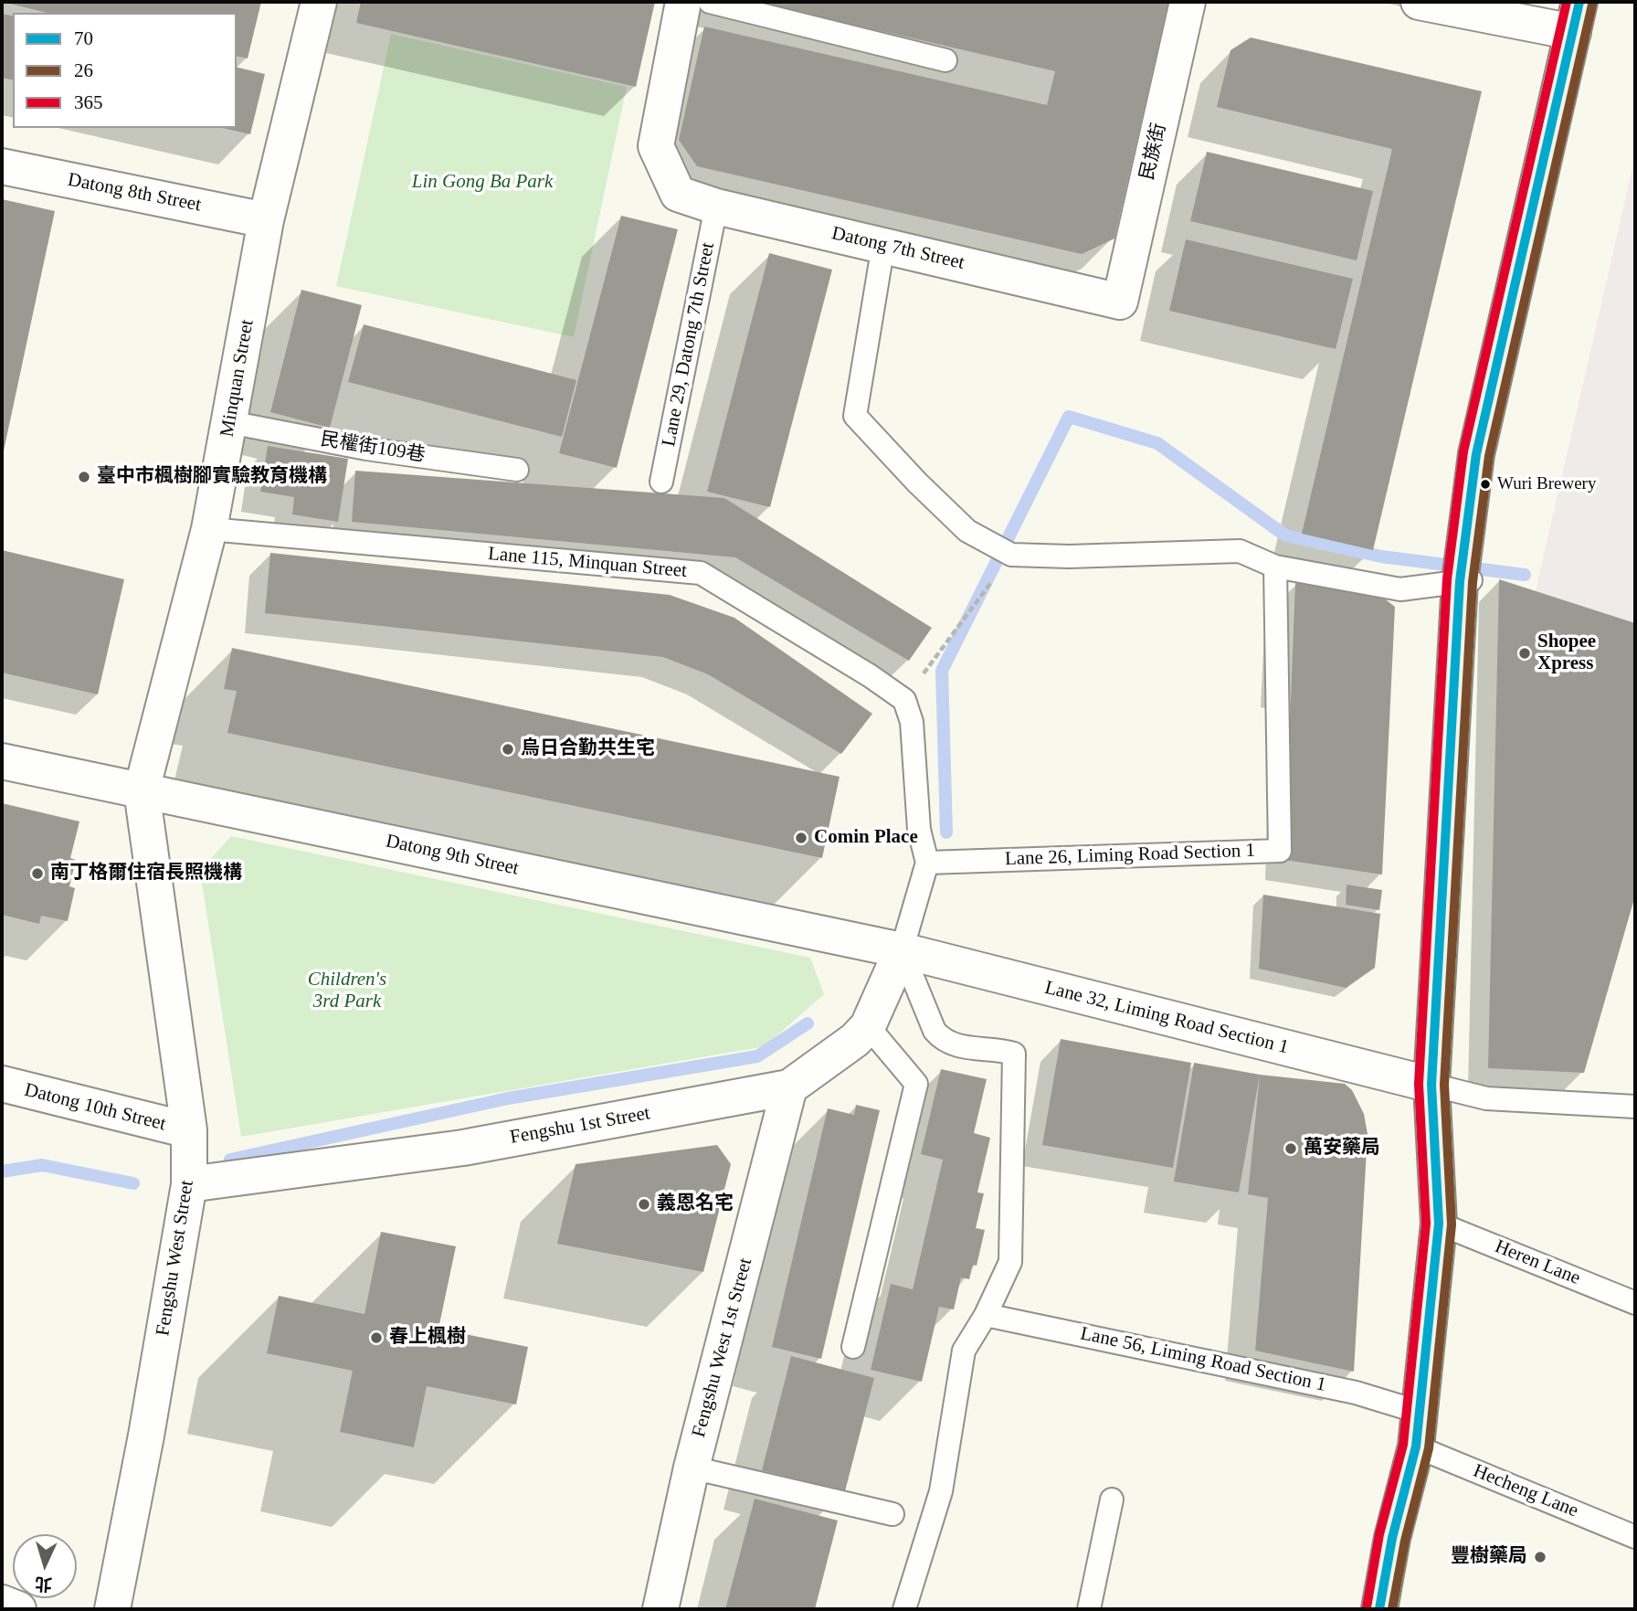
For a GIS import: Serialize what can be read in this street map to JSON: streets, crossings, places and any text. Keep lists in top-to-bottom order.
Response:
{
  "streets": {
    "street": [
      "民族街",
      "Datong 8th Street",
      "Datong 7th Street",
      "Minquan Street",
      "Datong 9th Street",
      "Lane 32, Liming Road Section 1",
      "Datong 10th Street",
      "Fengshu 1st Street",
      "Fengshu West Street",
      "Fengshu West 1st Street"
    ],
    "lane": [
      "Lane 29, Datong 7th Street",
      "民權街109巷",
      "Lane 115, Minquan Street",
      "Lane 26, Liming Road Section 1",
      "Heren Lane",
      "Lane 56, Liming Road Section 1",
      "Hecheng Lane"
    ]
  },
  "crossings": [
    ["民族街", "Datong 7th Street"],
    ["Datong 8th Street", "Minquan Street"],
    ["Datong 7th Street", "Lane 29, Datong 7th Street"],
    ["Minquan Street", "民權街109巷"],
    ["Minquan Street", "Lane 115, Minquan Street"],
    ["Minquan Street", "Datong 9th Street"],
    ["Minquan Street", "Fengshu West Street"],
    ["Datong 9th Street", "Lane 32, Liming Road Section 1"],
    ["Datong 9th Street", "Fengshu 1st Street"],
    ["Datong 9th Street", "Fengshu West Street"],
    ["Lane 32, Liming Road Section 1", "Fengshu 1st Street"],
    ["Datong 10th Street", "Fengshu West Street"],
    ["Fengshu 1st Street", "Fengshu West Street"],
    ["Fengshu 1st Street", "Fengshu West 1st Street"]
  ],
  "parks": ["Lin Gong Ba Park", "Children's 3rd Park"],
  "places": [
    "臺中市楓樹腳實驗教育機構",
    "Wuri Brewery",
    "Shopee Xpress",
    "烏日合勤共生宅",
    "Comin Place",
    "南丁格爾住宿長照機構",
    "萬安藥局",
    "義恩名宅",
    "春上楓樹",
    "豐樹藥局"
  ],
  "lines": ["transit line 70", "transit line 365", "transit line 26"],
  "legend": ["70", "26", "365"],
  "north": "bottom"
}
